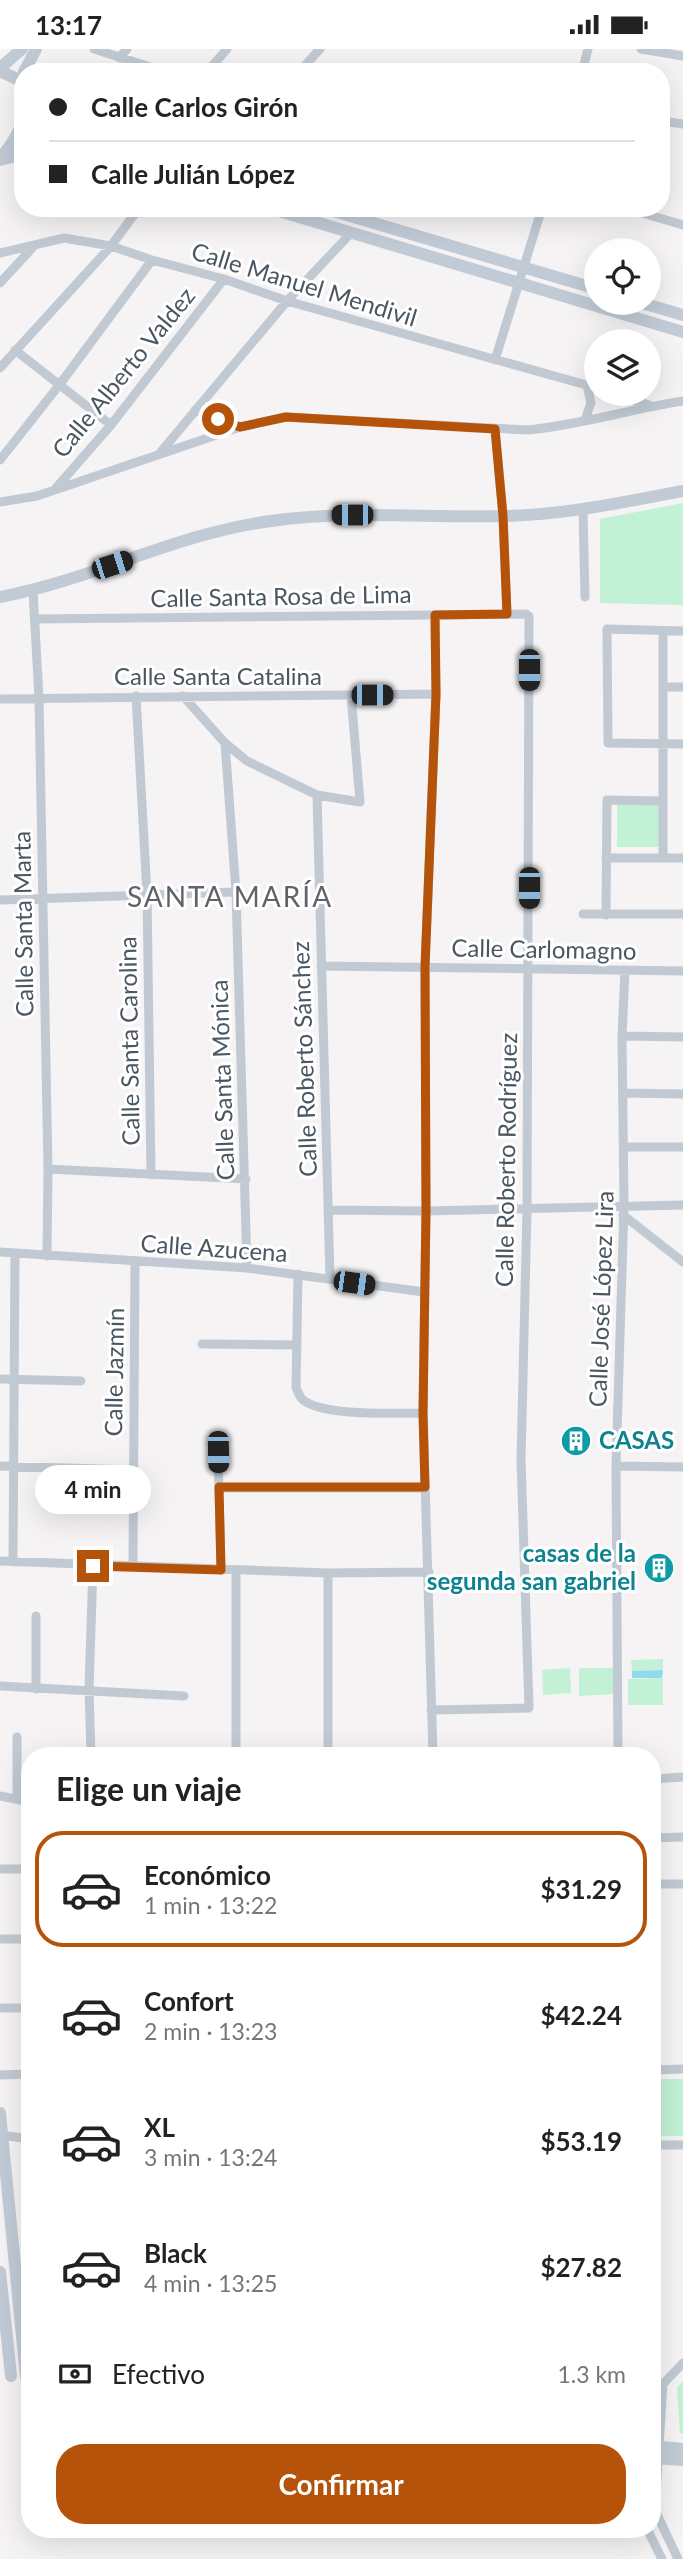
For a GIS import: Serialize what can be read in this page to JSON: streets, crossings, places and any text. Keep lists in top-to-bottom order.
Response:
{
  "streets": {
    "street": [
      "Calle Manuel Mendivil",
      "Calle Alberto Valdez",
      "Calle Santa Rosa de Lima",
      "Calle Santa Catalina",
      "Calle Santa Marta",
      "Calle Carlomagno",
      "Calle Santa Carolina",
      "Calle Roberto Sánchez",
      "Calle Santa Mónica",
      "Calle Roberto Rodríguez",
      "Calle Azucena",
      "Calle José López Lira",
      "Calle Jazmín"
    ]
  },
  "crossings": [
    ["Calle Manuel Mendivil", "Calle Alberto Valdez"],
    ["Calle Santa Rosa de Lima", "Calle Santa Marta"],
    ["Calle Santa Rosa de Lima", "Calle Roberto Rodríguez"],
    ["Calle Santa Catalina", "Calle Santa Marta"],
    ["Calle Santa Catalina", "Calle Santa Carolina"],
    ["Calle Santa Marta", "Calle Azucena"],
    ["Calle Carlomagno", "Calle Roberto Sánchez"],
    ["Calle Carlomagno", "Calle Roberto Rodríguez"],
    ["Calle Carlomagno", "Calle José López Lira"],
    ["Calle Roberto Sánchez", "Calle Azucena"],
    ["Calle Santa Mónica", "Calle Azucena"],
    ["Calle Azucena", "Calle Jazmín"]
  ],
  "districts": ["SANTA MARÍA"],
  "places": {
    "building": ["CASAS", "casas de la segunda san gabriel"]
  },
  "page": {
    "status": "13:17",
    "banner": ["Calle Carlos Girón", "Calle Julián López"],
    "bubble": "4 min",
    "heading": "Elige un viaje",
    "list": [
      {
        "name": "Económico",
        "note": "1 min · 13:22",
        "value": "$31.29"
      },
      {
        "name": "Confort",
        "note": "2 min · 13:23",
        "value": "$42.24"
      },
      {
        "name": "XL",
        "note": "3 min · 13:24",
        "value": "$53.19"
      },
      {
        "name": "Black",
        "note": "4 min · 13:25",
        "value": "$27.82"
      }
    ],
    "pay": ["Efectivo", "1.3 km"],
    "buttons": "Confirmar"
  }
}
